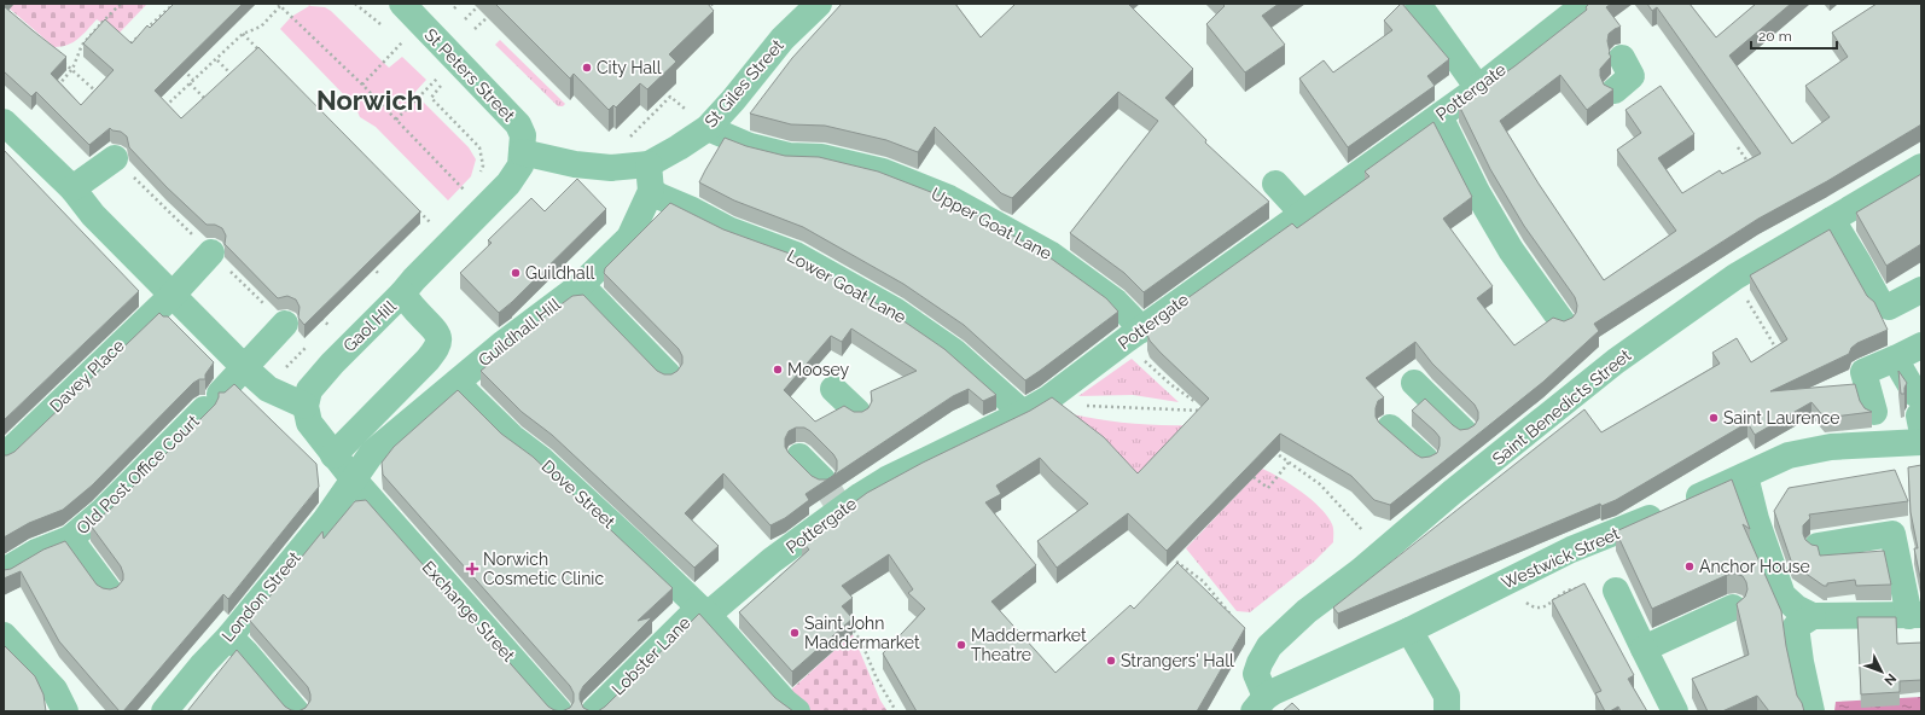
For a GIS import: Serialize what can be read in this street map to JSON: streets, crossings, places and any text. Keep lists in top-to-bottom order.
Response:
{
  "streets": {
    "street": [
      "St Peters Street",
      "St Giles Street",
      "Pottergate",
      "Upper Goat Lane",
      "Lower Goat Lane",
      "Gaol Hill",
      "Guildhall Hill",
      "Davey Place",
      "Saint Benedicts Street",
      "Old Post Office Court",
      "Dove Street",
      "Westwick Street",
      "London Street",
      "Exchange Street",
      "Lobster Lane"
    ]
  },
  "crossings": [
    ["St Peters Street", "St Giles Street"],
    ["St Peters Street", "Gaol Hill"],
    ["St Giles Street", "Upper Goat Lane"],
    ["St Giles Street", "Gaol Hill"],
    ["St Giles Street", "Guildhall Hill"],
    ["Pottergate", "Upper Goat Lane"],
    ["Pottergate", "Lower Goat Lane"],
    ["Pottergate", "Dove Street"],
    ["Pottergate", "Lobster Lane"],
    ["Lower Goat Lane", "Guildhall Hill"],
    ["Guildhall Hill", "Dove Street"],
    ["Guildhall Hill", "London Street"],
    ["Guildhall Hill", "Exchange Street"],
    ["Saint Benedicts Street", "Westwick Street"],
    ["Dove Street", "Lobster Lane"],
    ["London Street", "Exchange Street"]
  ],
  "districts": ["Norwich"],
  "places": {
    "other": [
      "City Hall",
      "Guildhall",
      "Moosey",
      "Saint Laurence",
      "Anchor House",
      "Saint John Maddermarket",
      "Maddermarket Theatre",
      "Strangers' Hall"
    ],
    "health": ["Norwich Cosmetic Clinic"]
  },
  "scale_bar": "20 m",
  "north": "bottom right"
}
